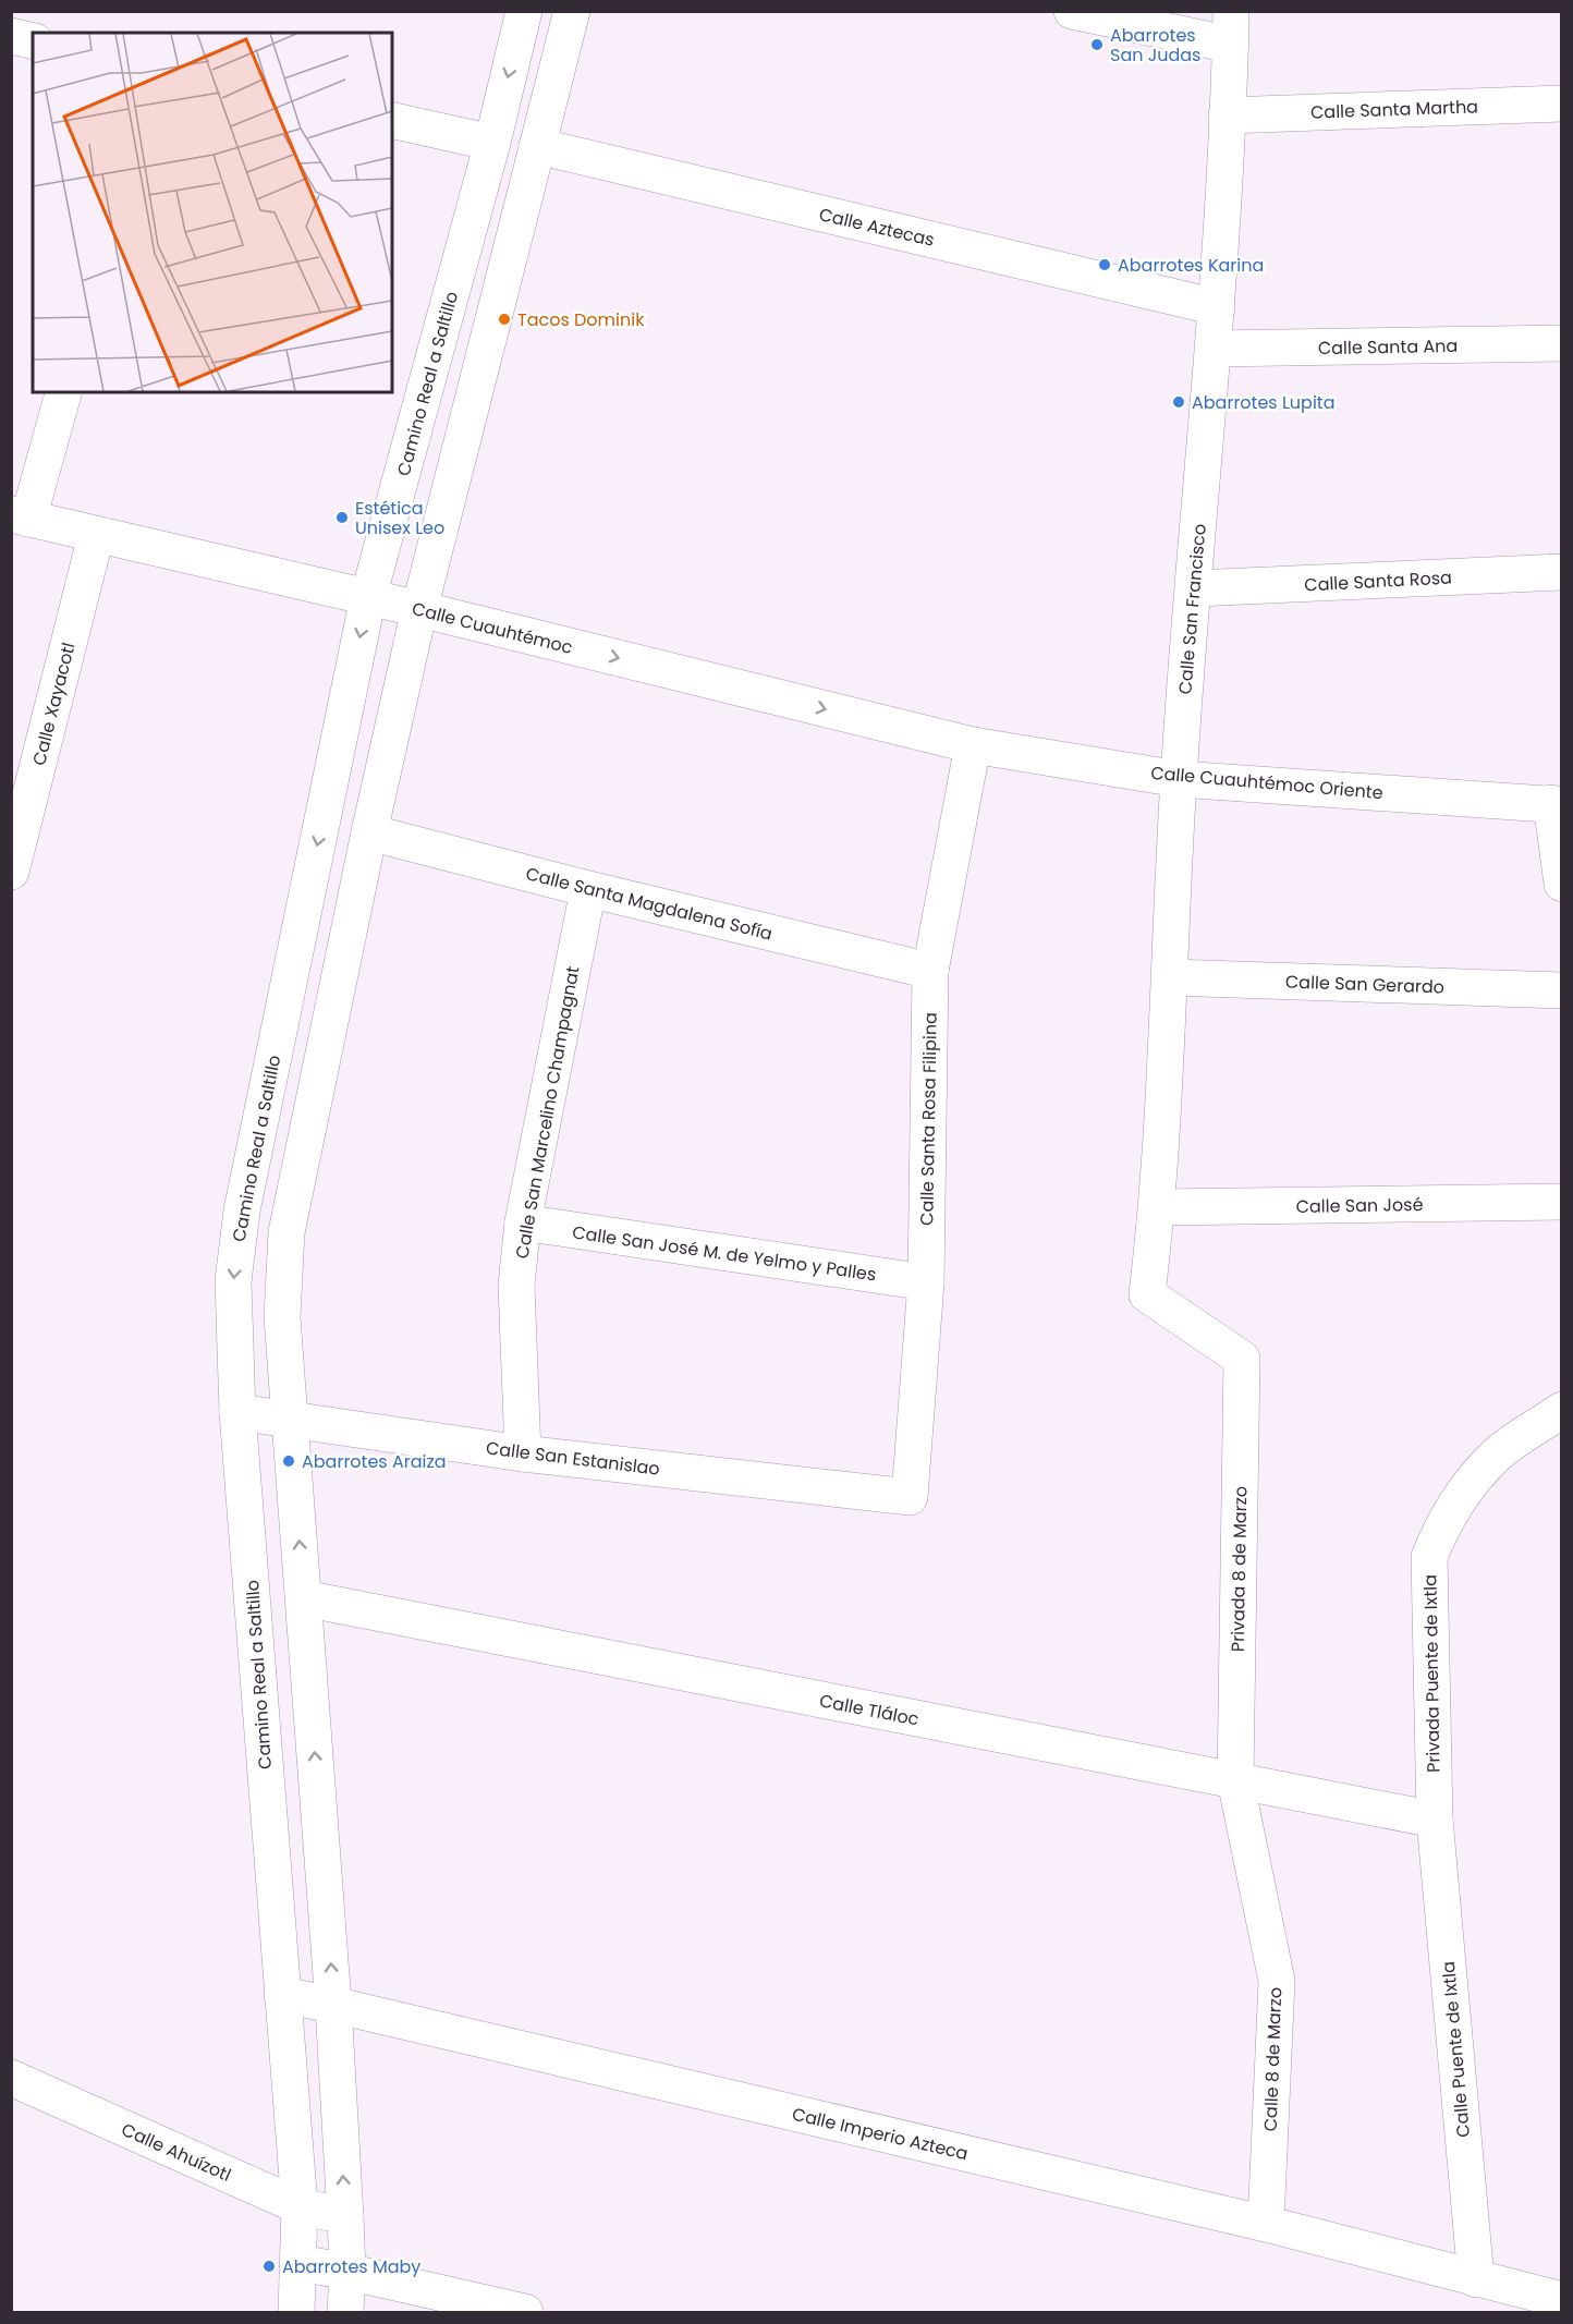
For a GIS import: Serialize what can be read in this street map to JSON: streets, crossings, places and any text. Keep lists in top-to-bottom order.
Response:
{
  "streets": {
    "street": [
      "Calle Santa Martha",
      "Calle Aztecas",
      "Calle Santa Ana",
      "Camino Real a Saltillo",
      "Calle Santa Rosa",
      "Calle San Francisco",
      "Calle Cuauhtémoc",
      "Calle Xayacotl",
      "Calle Cuauhtémoc Oriente",
      "Calle Santa Magdalena Sofía",
      "Calle San Gerardo",
      "Calle San Marcelino Champagnat",
      "Calle Santa Rosa Filipina",
      "Calle San José",
      "Calle San José M. de Yelmo y Palles",
      "Calle San Estanislao",
      "Privada 8 de Marzo",
      "Privada Puente de Ixtla",
      "Calle Tláloc",
      "Calle Puente de Ixtla",
      "Calle 8 de Marzo",
      "Calle Imperio Azteca",
      "Calle Ahuízotl"
    ]
  },
  "crossings": [
    ["Calle Santa Martha", "Calle San Francisco"],
    ["Calle Aztecas", "Calle San Francisco"],
    ["Calle Santa Ana", "Calle San Francisco"],
    ["Camino Real a Saltillo", "Calle Cuauhtémoc"],
    ["Camino Real a Saltillo", "Calle San Estanislao"],
    ["Camino Real a Saltillo", "Calle Imperio Azteca"],
    ["Camino Real a Saltillo", "Calle Ahuízotl"],
    ["Calle Santa Rosa", "Calle San Francisco"],
    ["Calle San Francisco", "Calle Cuauhtémoc Oriente"],
    ["Calle San Francisco", "Calle San Gerardo"],
    ["Calle San Francisco", "Calle San José"],
    ["Calle San Francisco", "Privada 8 de Marzo"],
    ["Calle Cuauhtémoc", "Calle Xayacotl"],
    ["Calle Cuauhtémoc", "Calle Cuauhtémoc Oriente"],
    ["Calle Cuauhtémoc", "Calle Santa Rosa Filipina"],
    ["Calle Cuauhtémoc Oriente", "Calle Santa Rosa Filipina"],
    ["Calle Santa Magdalena Sofía", "Calle San Marcelino Champagnat"],
    ["Calle Santa Magdalena Sofía", "Calle Santa Rosa Filipina"],
    ["Calle San Marcelino Champagnat", "Calle San José M. de Yelmo y Palles"],
    ["Calle San Marcelino Champagnat", "Calle San Estanislao"],
    ["Calle Santa Rosa Filipina", "Calle San José M. de Yelmo y Palles"],
    ["Calle Santa Rosa Filipina", "Calle San Estanislao"],
    ["Privada 8 de Marzo", "Calle Tláloc"],
    ["Privada 8 de Marzo", "Calle 8 de Marzo"],
    ["Privada Puente de Ixtla", "Calle Tláloc"],
    ["Privada Puente de Ixtla", "Calle Puente de Ixtla"],
    ["Calle Tláloc", "Calle Puente de Ixtla"],
    ["Calle Tláloc", "Calle 8 de Marzo"],
    ["Calle Puente de Ixtla", "Calle Imperio Azteca"],
    ["Calle 8 de Marzo", "Calle Imperio Azteca"]
  ],
  "one_way": ["Calle Cuauhtémoc"],
  "places": [
    "Abarrotes San Judas",
    "Abarrotes Karina",
    "Tacos Dominik",
    "Abarrotes Lupita",
    "Estética Unisex Leo",
    "Abarrotes Araiza",
    "Abarrotes Maby"
  ]
}
